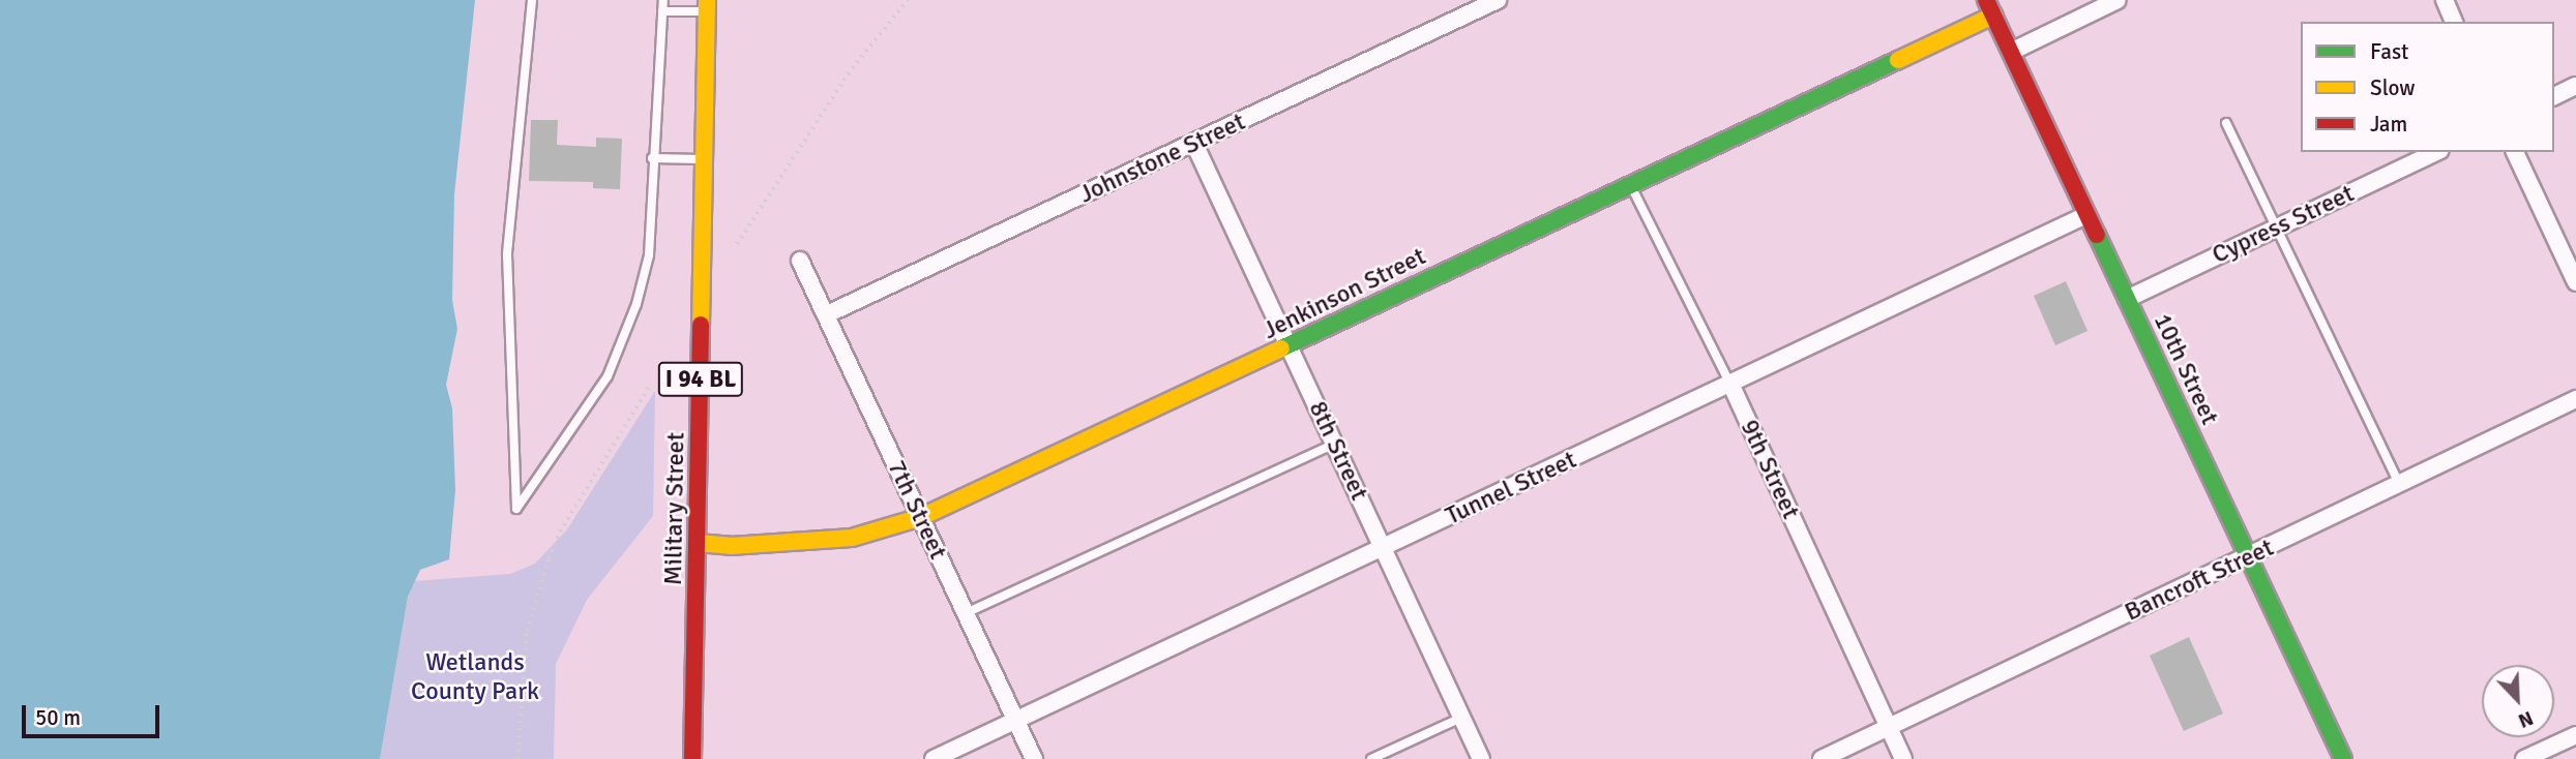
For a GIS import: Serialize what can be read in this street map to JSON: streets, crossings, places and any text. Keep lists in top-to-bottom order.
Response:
{
  "streets": {
    "street": [
      "Johnstone Street",
      "Cypress Street",
      "Jenkinson Street",
      "10th Street",
      "I 94 BL",
      "8th Street",
      "9th Street",
      "Tunnel Street",
      "Military Street",
      "7th Street",
      "Bancroft Street"
    ]
  },
  "crossings": [
    ["Johnstone Street", "8th Street"],
    ["Johnstone Street", "7th Street"],
    ["Cypress Street", "10th Street"],
    ["Jenkinson Street", "10th Street"],
    ["Jenkinson Street", "8th Street"],
    ["Jenkinson Street", "9th Street"],
    ["Jenkinson Street", "Military Street"],
    ["Jenkinson Street", "7th Street"],
    ["10th Street", "Tunnel Street"],
    ["10th Street", "Bancroft Street"],
    ["8th Street", "Tunnel Street"],
    ["9th Street", "Tunnel Street"],
    ["9th Street", "Bancroft Street"],
    ["Tunnel Street", "7th Street"]
  ],
  "parks": ["Wetlands County Park"],
  "legend": ["Fast", "Slow", "Jam"],
  "scale_bar": "50 m",
  "north": "bottom right"
}
